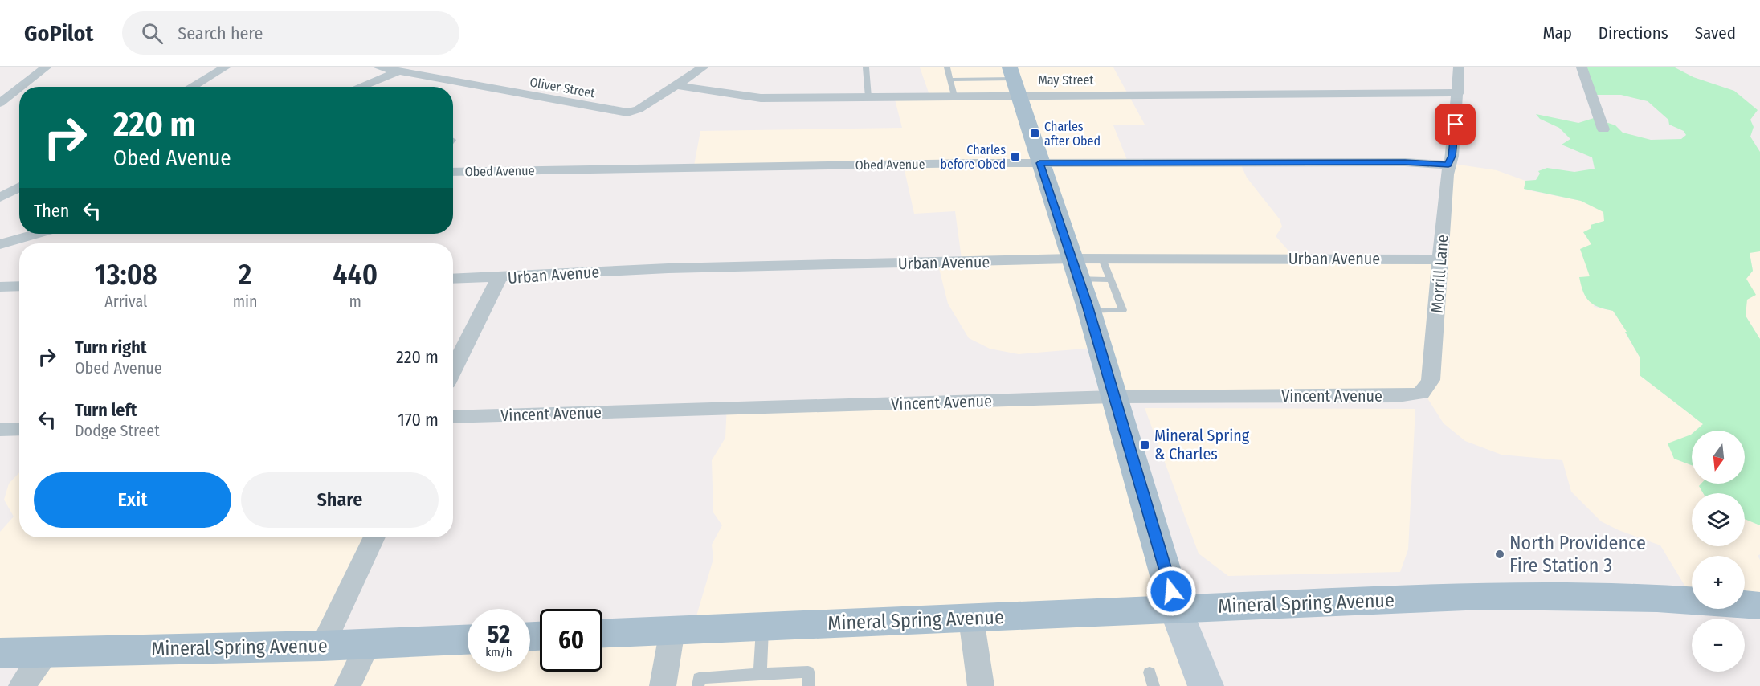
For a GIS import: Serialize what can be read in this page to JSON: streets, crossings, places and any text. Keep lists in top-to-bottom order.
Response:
{
  "streets": {
    "main road": ["Mineral Spring Avenue"],
    "street": [
      "May Street",
      "Oliver Street",
      "Obed Avenue",
      "Urban Avenue",
      "Morrill Lane",
      "Vincent Avenue"
    ]
  },
  "crossings": [
    ["May Street", "Oliver Street"],
    ["May Street", "Morrill Lane"],
    ["Obed Avenue", "Morrill Lane"],
    ["Urban Avenue", "Morrill Lane"],
    ["Morrill Lane", "Vincent Avenue"]
  ],
  "places": {
    "transit": ["Charles after Obed", "Charles before Obed", "Mineral Spring & Charles"],
    "other": ["North Providence Fire Station 3"]
  },
  "north": "bottom",
  "page": {
    "header": "GoPilot",
    "search": "Search here",
    "nav": ["Map", "Directions", "Saved"],
    "turn": ["220 m", "Obed Avenue"],
    "then": "Then",
    "eta": [
      "13:08",
      "Arrival",
      "2",
      "min",
      "440",
      "m"
    ],
    "list": [
      {
        "name": "Turn right",
        "note": "Obed Avenue",
        "value": "220 m"
      },
      {
        "name": "Turn left",
        "note": "Dodge Street",
        "value": "170 m"
      }
    ],
    "map_buttons": ["+", "−"],
    "buttons": ["Exit", "Share"],
    "speed": "52 km/h",
    "limit": "60"
  }
}
